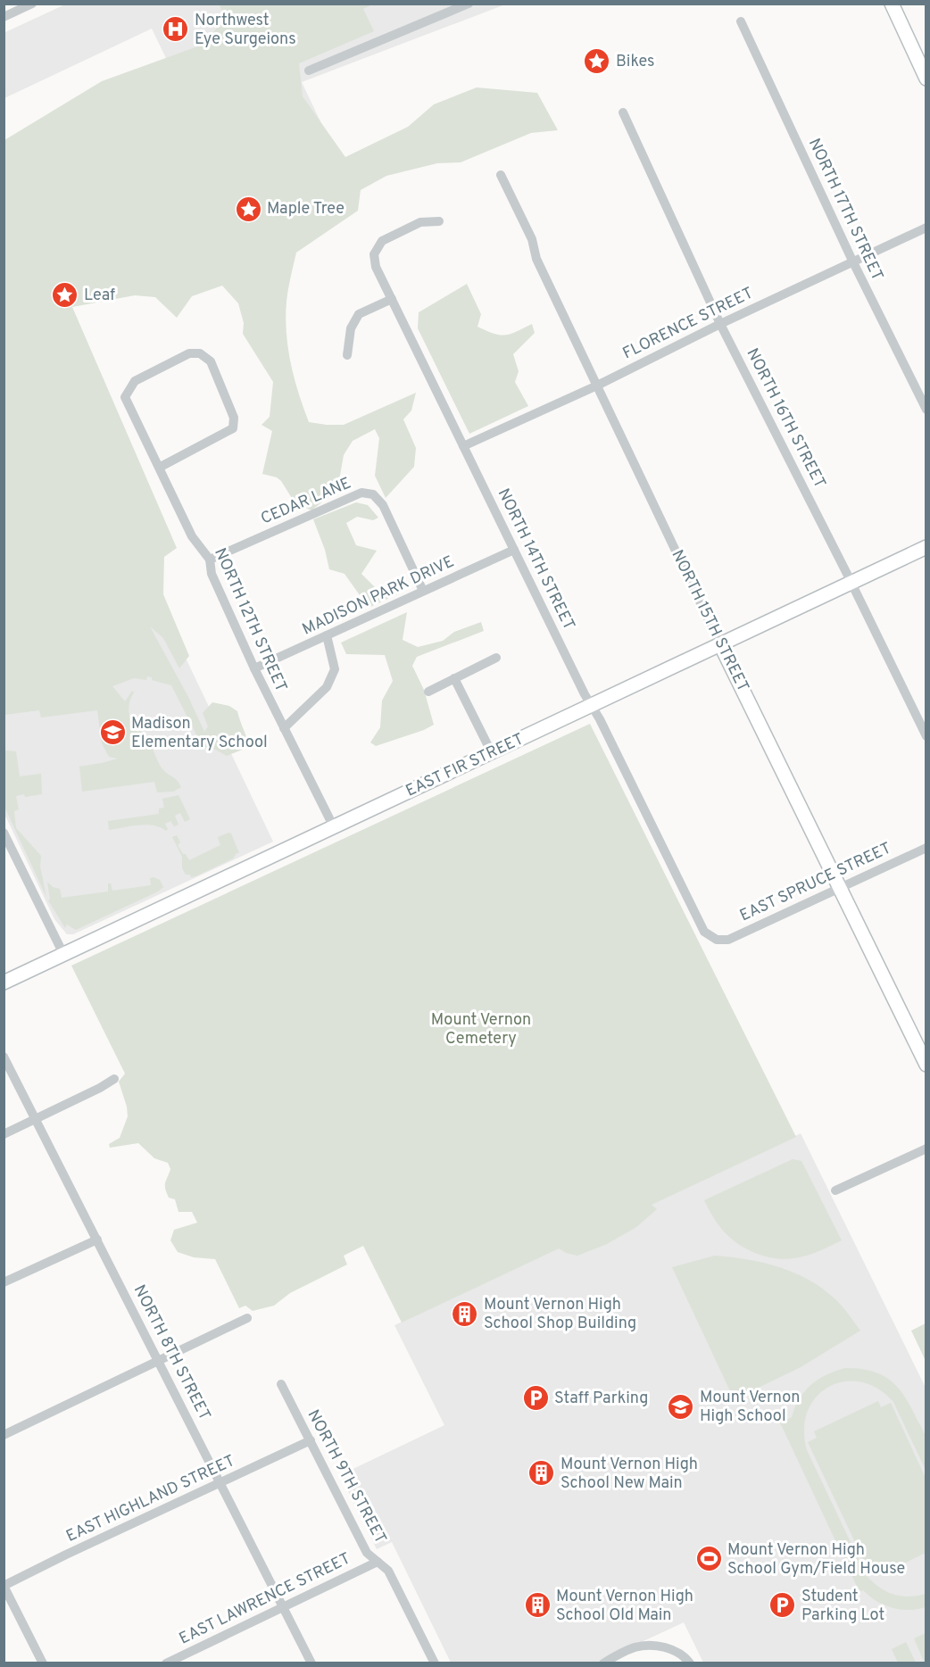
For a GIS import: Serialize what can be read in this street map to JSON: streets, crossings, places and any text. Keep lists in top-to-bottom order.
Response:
{
  "streets": {
    "street": [
      "NORTH 17TH STREET",
      "FLORENCE STREET",
      "NORTH 16TH STREET",
      "CEDAR LANE",
      "NORTH 14TH STREET",
      "MADISON PARK DRIVE",
      "NORTH 12TH STREET",
      "NORTH 15TH STREET",
      "EAST FIR STREET",
      "EAST SPRUCE STREET",
      "NORTH 8TH STREET",
      "NORTH 9TH STREET",
      "EAST HIGHLAND STREET",
      "EAST LAWRENCE STREET"
    ]
  },
  "crossings": [
    ["NORTH 17TH STREET", "FLORENCE STREET"],
    ["FLORENCE STREET", "NORTH 16TH STREET"],
    ["FLORENCE STREET", "NORTH 14TH STREET"],
    ["FLORENCE STREET", "NORTH 15TH STREET"],
    ["NORTH 16TH STREET", "EAST FIR STREET"],
    ["CEDAR LANE", "MADISON PARK DRIVE"],
    ["CEDAR LANE", "NORTH 12TH STREET"],
    ["NORTH 14TH STREET", "MADISON PARK DRIVE"],
    ["NORTH 14TH STREET", "EAST FIR STREET"],
    ["NORTH 14TH STREET", "EAST SPRUCE STREET"],
    ["MADISON PARK DRIVE", "NORTH 12TH STREET"],
    ["NORTH 12TH STREET", "EAST FIR STREET"],
    ["NORTH 15TH STREET", "EAST FIR STREET"],
    ["NORTH 15TH STREET", "EAST SPRUCE STREET"],
    ["NORTH 8TH STREET", "EAST HIGHLAND STREET"],
    ["NORTH 8TH STREET", "EAST LAWRENCE STREET"],
    ["NORTH 9TH STREET", "EAST HIGHLAND STREET"],
    ["NORTH 9TH STREET", "EAST LAWRENCE STREET"]
  ],
  "parks": ["Mount Vernon Cemetery"],
  "places": {
    "hospital": ["Northwest Eye Surgeions"],
    "place": ["Bikes", "Maple Tree", "Leaf"],
    "school or university": ["Madison Elementary School", "Mount Vernon High School"],
    "building": ["Mount Vernon High School Shop Building", "Mount Vernon High School New Main", "Mount Vernon High School Old Main"],
    "parking": ["Staff Parking", "Student Parking Lot"],
    "sports": ["Mount Vernon High School Gym/Field House"]
  }
}
